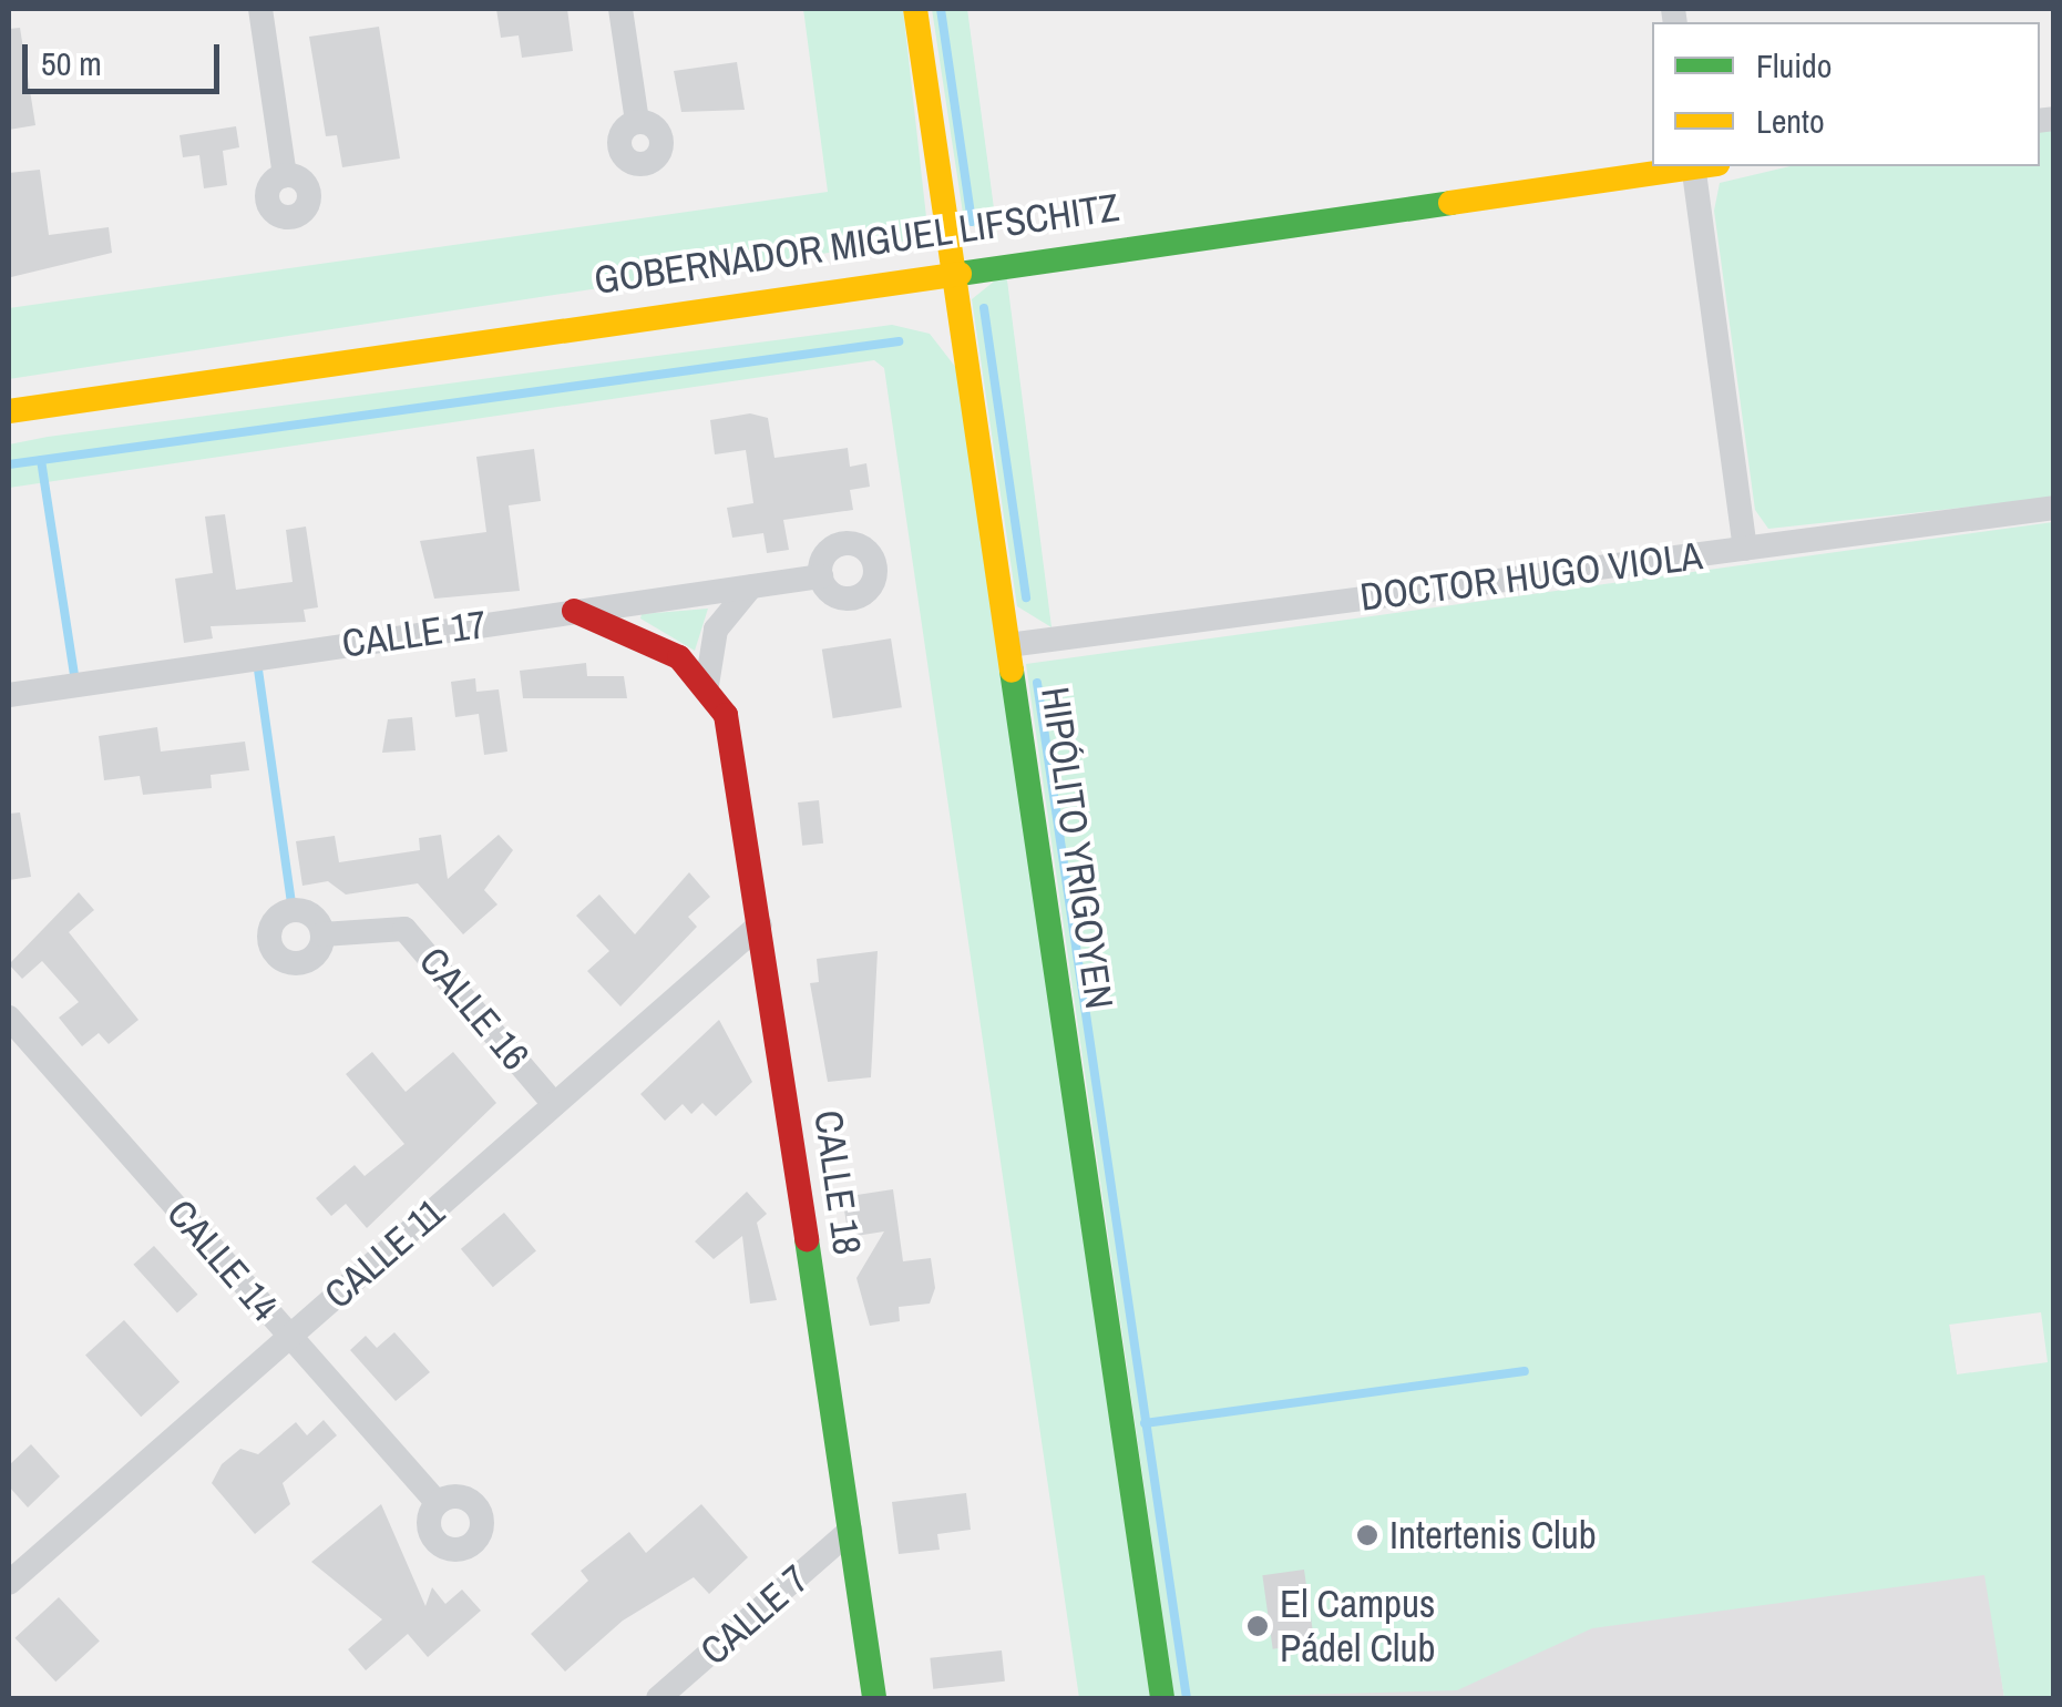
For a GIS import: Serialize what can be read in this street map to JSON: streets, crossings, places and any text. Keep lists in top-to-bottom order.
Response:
{
  "streets": {
    "street": [
      "GOBERNADOR MIGUEL LIFSCHITZ",
      "DOCTOR HUGO VIOLA",
      "CALLE 17",
      "HIPÓLITO YRIGOYEN",
      "CALLE 16",
      "CALLE 18",
      "CALLE 11",
      "CALLE 14",
      "CALLE 7"
    ]
  },
  "crossings": [
    ["GOBERNADOR MIGUEL LIFSCHITZ", "HIPÓLITO YRIGOYEN"],
    ["DOCTOR HUGO VIOLA", "HIPÓLITO YRIGOYEN"],
    ["CALLE 17", "CALLE 18"],
    ["CALLE 16", "CALLE 11"],
    ["CALLE 18", "CALLE 11"],
    ["CALLE 18", "CALLE 7"],
    ["CALLE 11", "CALLE 14"]
  ],
  "places": ["Intertenis Club", "El Campus Pádel Club"],
  "legend": ["Fluido", "Lento"],
  "scale_bar": "50 m"
}
